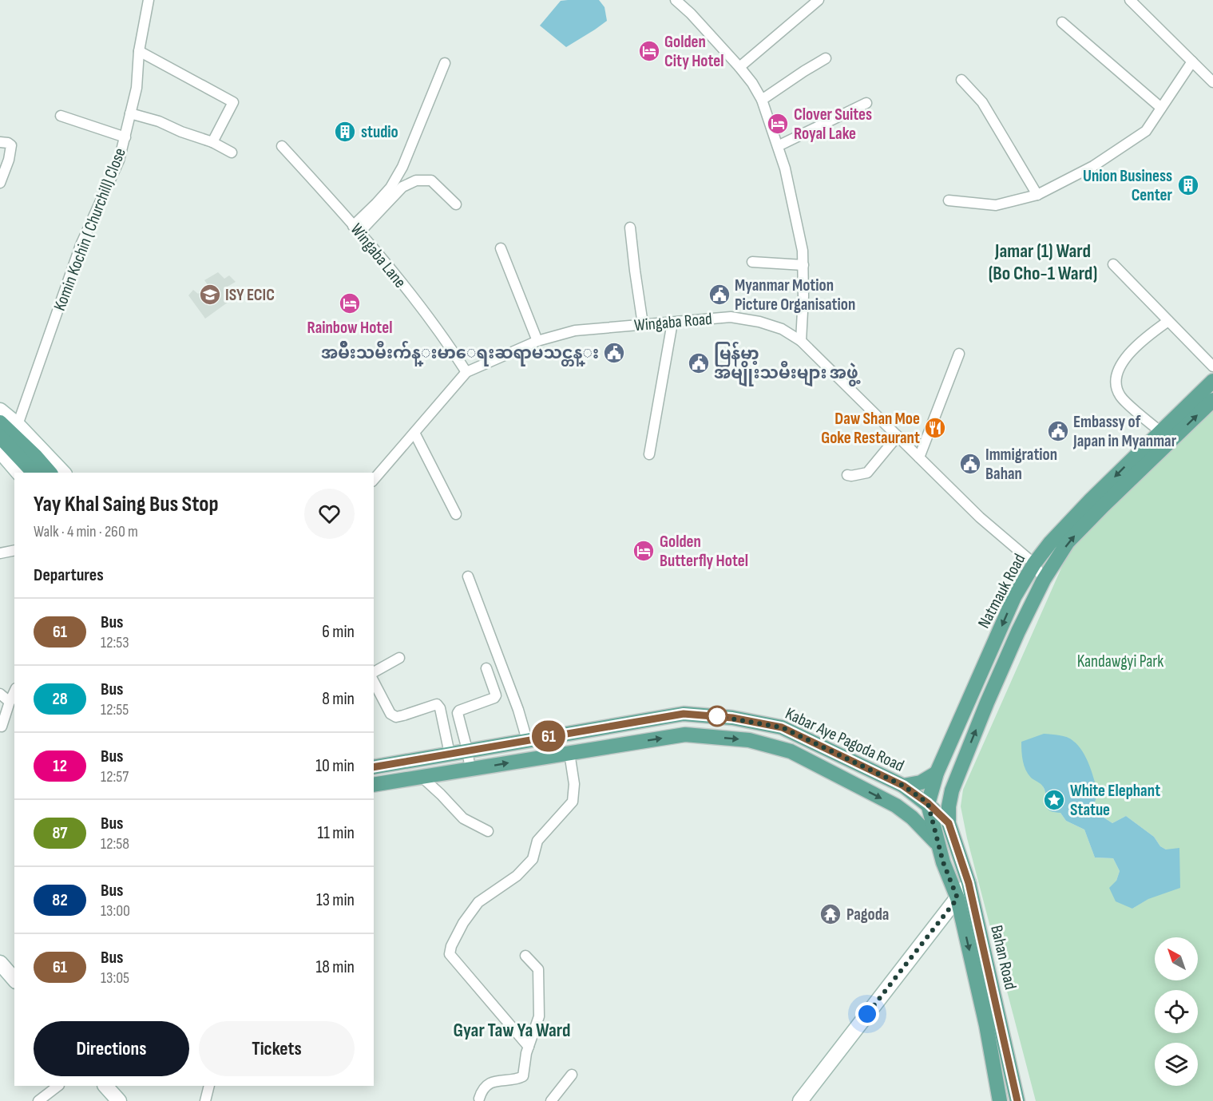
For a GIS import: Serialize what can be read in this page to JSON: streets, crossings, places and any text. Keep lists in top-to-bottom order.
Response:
{
  "streets": {
    "main road": ["Natmauk Road", "Kabar Aye Pagoda Road", "Bahan Road"],
    "street": ["Komin Kochin ( Churchill) Close", "Wingaba Lane", "Wingaba Road"]
  },
  "crossings": [
    ["Wingaba Lane", "Wingaba Road"],
    ["Wingaba Road", "Natmauk Road"],
    ["Natmauk Road", "Kabar Aye Pagoda Road"],
    ["Natmauk Road", "Bahan Road"],
    ["Kabar Aye Pagoda Road", "Bahan Road"]
  ],
  "districts": ["Jamar (1) Ward (Bo Cho-1 Ward)", "Gyar Taw Ya Ward"],
  "parks": ["Kandawgyi Park"],
  "places": {
    "hotel": [
      "Golden City Hotel",
      "Clover Suites Royal Lake",
      "Rainbow Hotel",
      "Golden Butterfly Hotel"
    ],
    "building": ["studio", "Union Business Center"],
    "school or university": ["ISY ECIC"],
    "public building": [
      "Myanmar Motion Picture Organisation",
      "အမ်ိဳးသမီးက်န္းမာေရးဆရာမသင္တန္း",
      "မြန်မာ့ အမျိုးသမီးများ အဖွဲ့",
      "Embassy of Japan in Myanmar",
      "Immigration Bahan"
    ],
    "restaurant": ["Daw Shan Moe Goke Restaurant"],
    "place": ["White Elephant Statue"],
    "temple": ["Pagoda"]
  },
  "lines": ["bus line 61"],
  "north": "top left",
  "page": {
    "on_map": "61",
    "heading": [
      ["Yay Khal Saing Bus Stop", "Walk · 4 min · 260 m"],
      "Departures"
    ],
    "list": [
      {
        "mark": "61",
        "name": "Bus",
        "note": "12:53",
        "value": "6 min"
      },
      {
        "mark": "28",
        "name": "Bus",
        "note": "12:55",
        "value": "8 min"
      },
      {
        "mark": "12",
        "name": "Bus",
        "note": "12:57",
        "value": "10 min"
      },
      {
        "mark": "87",
        "name": "Bus",
        "note": "12:58",
        "value": "11 min"
      },
      {
        "mark": "82",
        "name": "Bus",
        "note": "13:00",
        "value": "13 min"
      },
      {
        "mark": "61",
        "name": "Bus",
        "note": "13:05",
        "value": "18 min"
      }
    ],
    "buttons": ["Directions", "Tickets"]
  }
}
